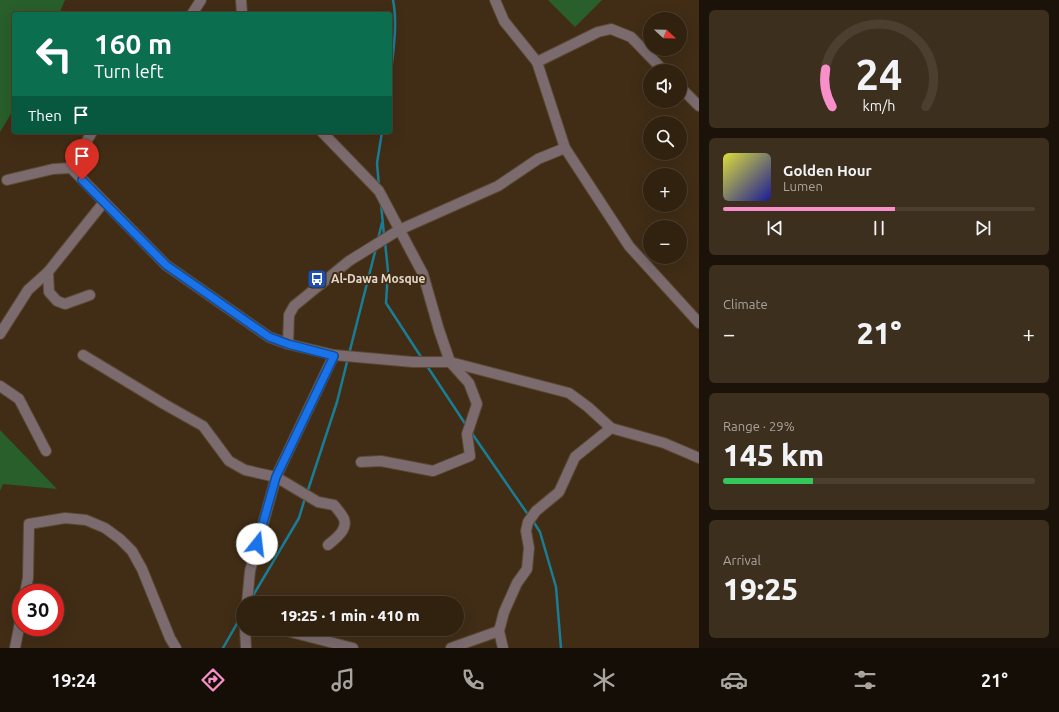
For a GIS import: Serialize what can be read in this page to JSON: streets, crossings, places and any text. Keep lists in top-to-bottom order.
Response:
{
  "places": {
    "bus stop": ["Al-Dawa Mosque"]
  },
  "north": "right",
  "page": {
    "map_buttons": ["+", "−"],
    "turn": ["160 m", "Turn left"],
    "then": "Then",
    "song": ["Golden Hour", "Lumen"],
    "tile": [
      "Climate",
      ["Range · 29%", "145 km"],
      ["Arrival", "19:25"]
    ],
    "heat": ["−", "21°", "+"],
    "limit": "30",
    "trip": "19:25 · 1 min · 410 m",
    "tabs": ["19:24", "21°"],
    "gauge": ["24", "km/h"]
  }
}
